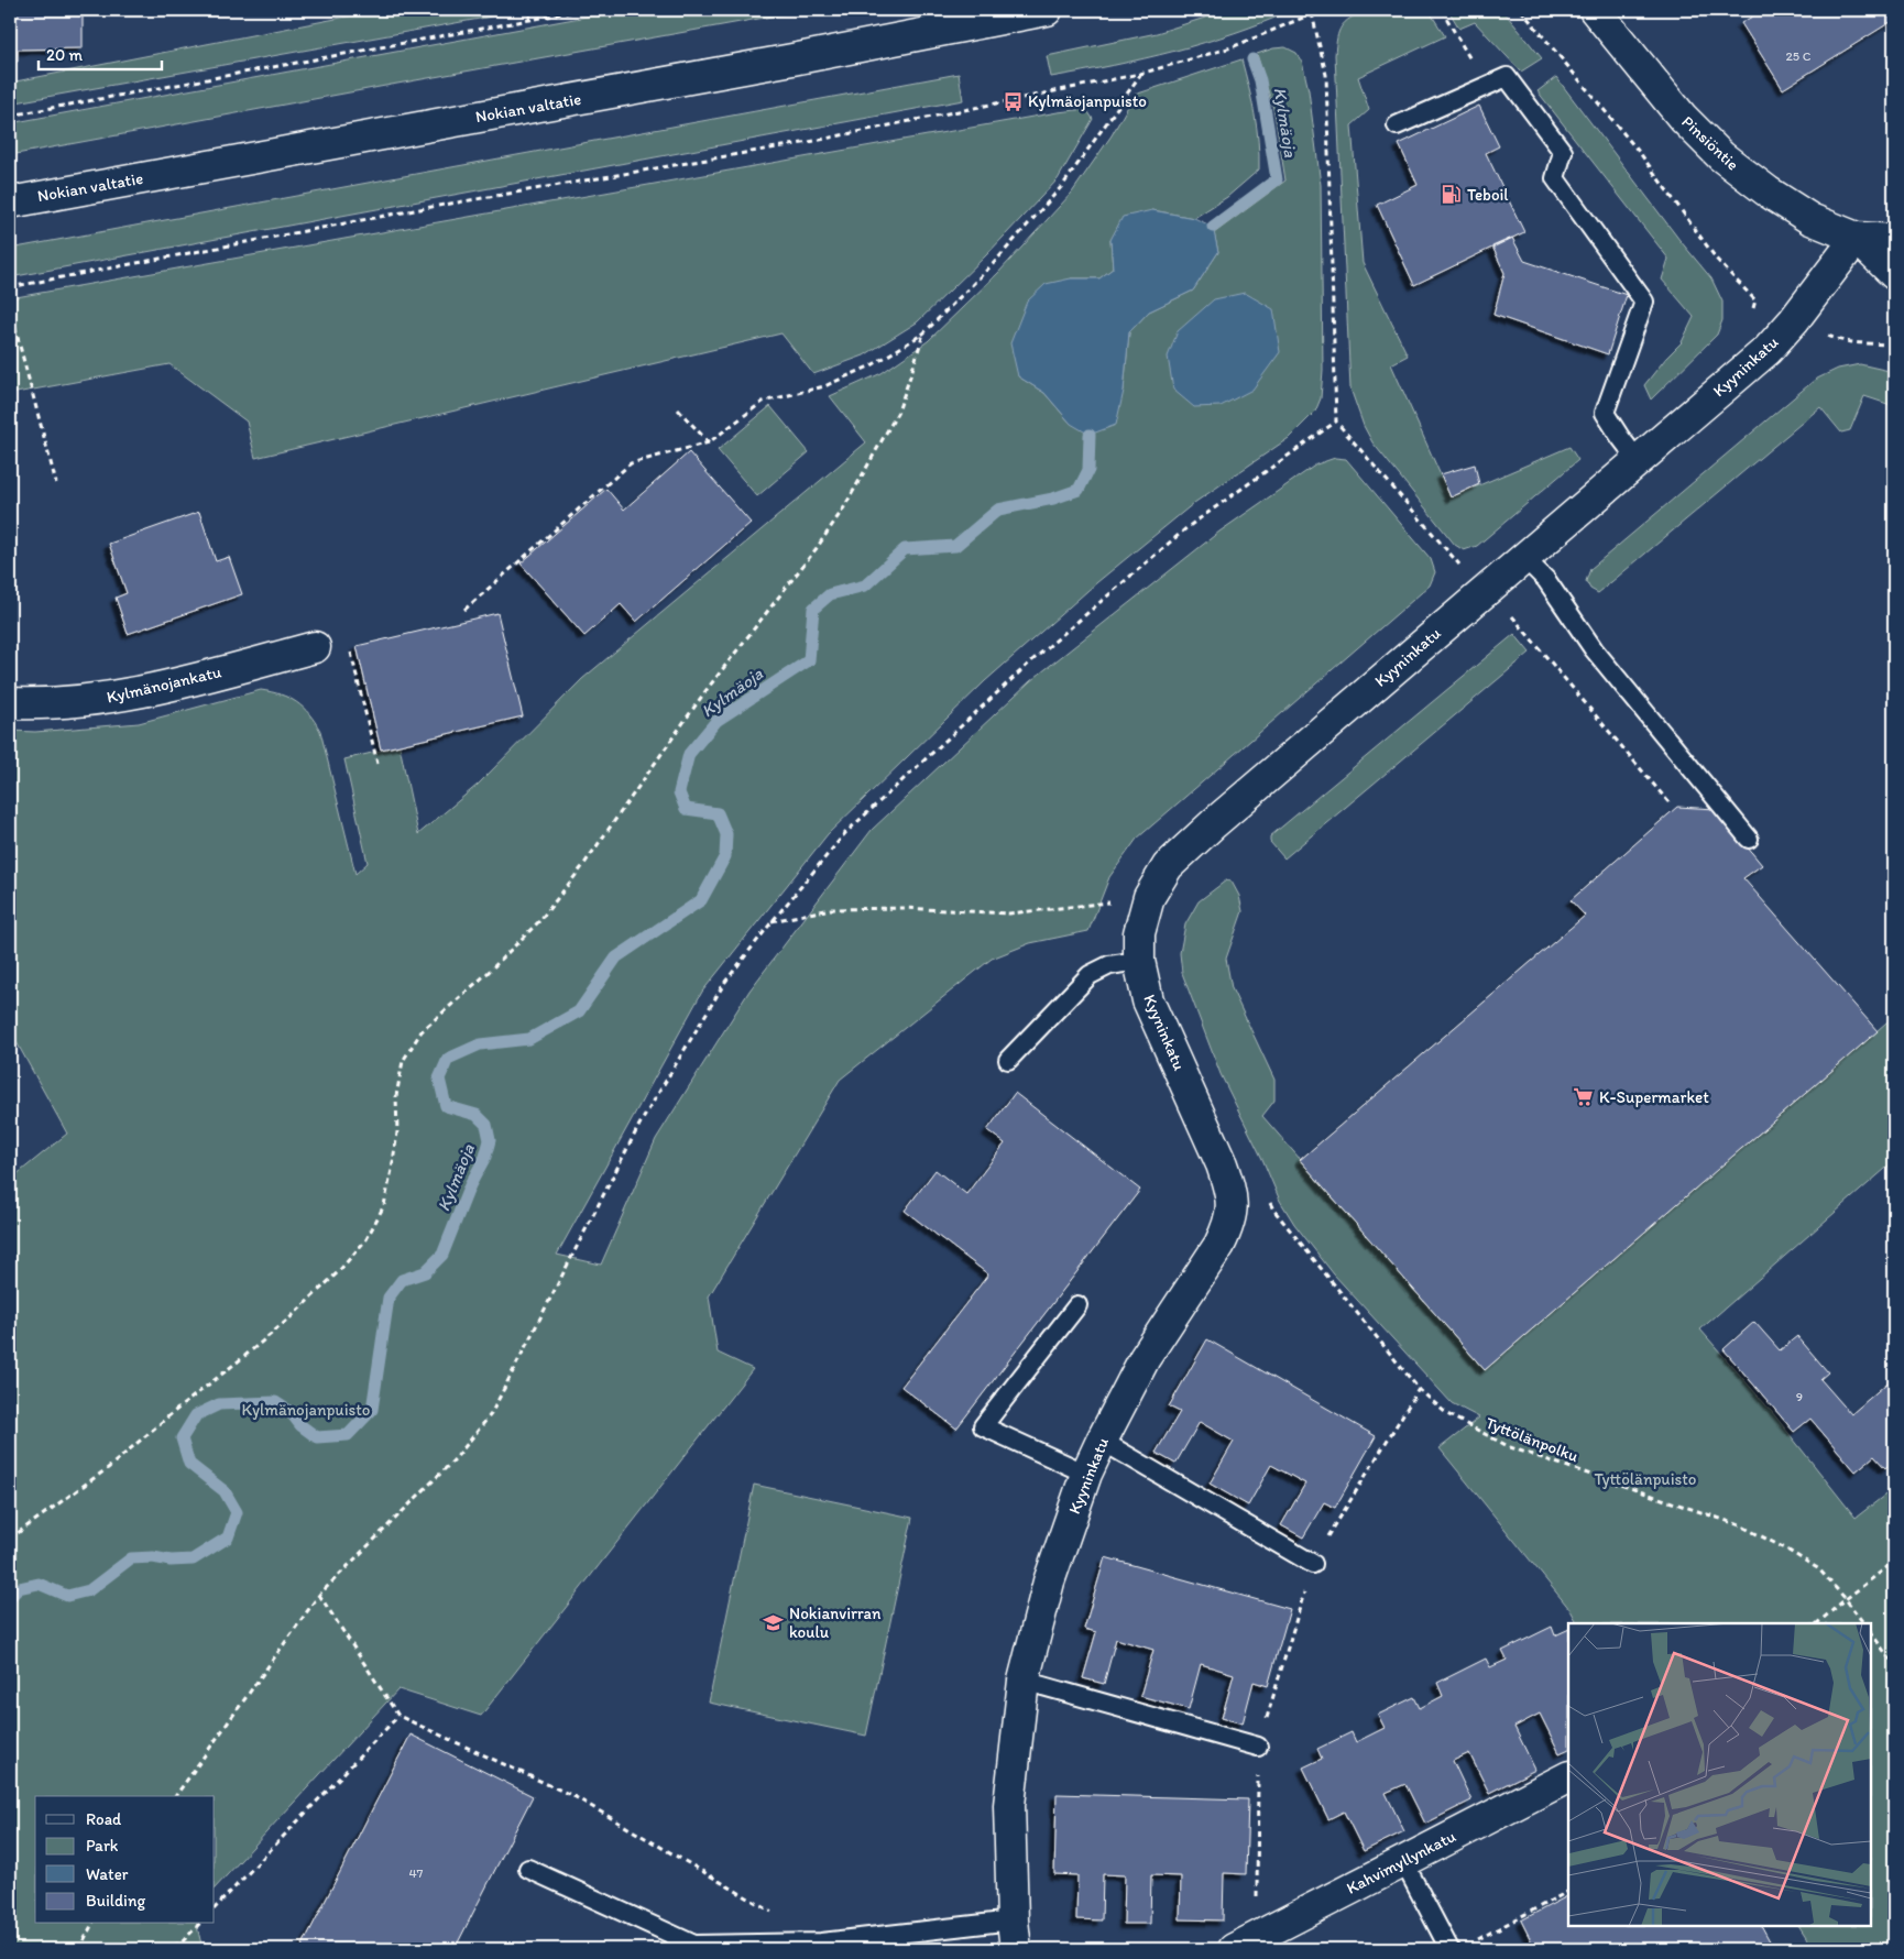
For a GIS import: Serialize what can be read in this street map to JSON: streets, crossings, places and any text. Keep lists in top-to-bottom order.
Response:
{
  "streets": {
    "street": [
      "Nokian valtatie",
      "Pinsiöntie",
      "Kyyninkatu",
      "Kylmänojankatu",
      "Kahvimyllynkatu"
    ],
    "path": ["Tyttölänpolku"]
  },
  "crossings": [
    ["Pinsiöntie", "Kyyninkatu"]
  ],
  "water": ["Kylmäoja"],
  "parks": ["Kylmänojanpuisto", "Tyttölänpuisto"],
  "places": {
    "bus stop": ["Kylmäojanpuisto"],
    "fuel station": ["Teboil"],
    "supermarket": ["K-Supermarket"],
    "school or university": ["Nokianvirran koulu"]
  },
  "house_numbers": ["25 C", "9", "47"],
  "legend": [
    "Road",
    "Park",
    "Water",
    "Building"
  ],
  "scale_bar": "20 m"
}
